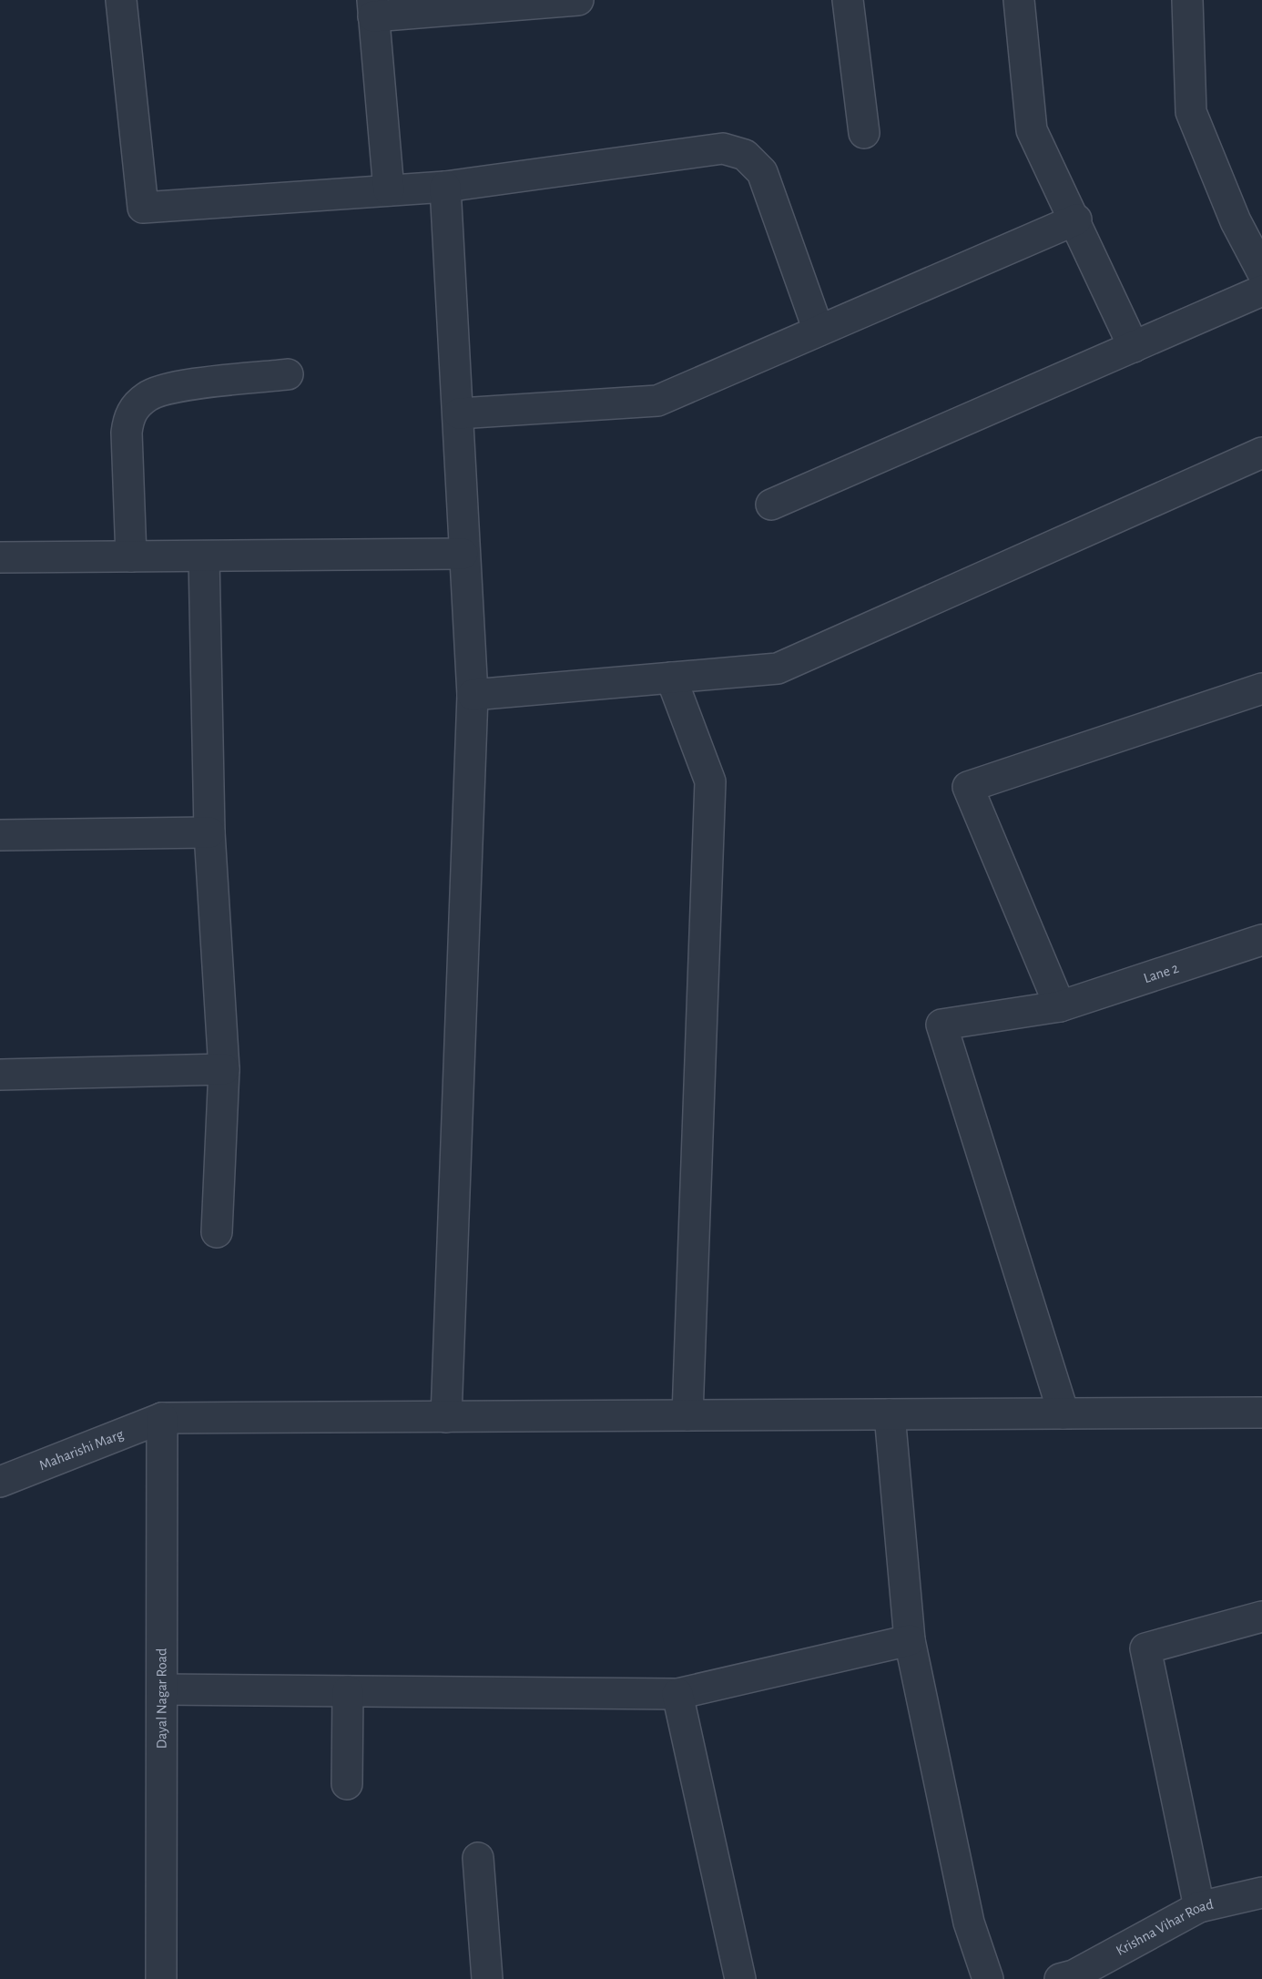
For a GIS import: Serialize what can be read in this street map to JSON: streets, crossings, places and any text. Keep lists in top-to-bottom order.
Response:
{
  "streets": {
    "street": [
      "Lane 2",
      "Maharishi Marg",
      "Dayal Nagar Road",
      "Krishna Vihar Road"
    ]
  },
  "crossings": [
    ["Maharishi Marg", "Dayal Nagar Road"]
  ]
}
